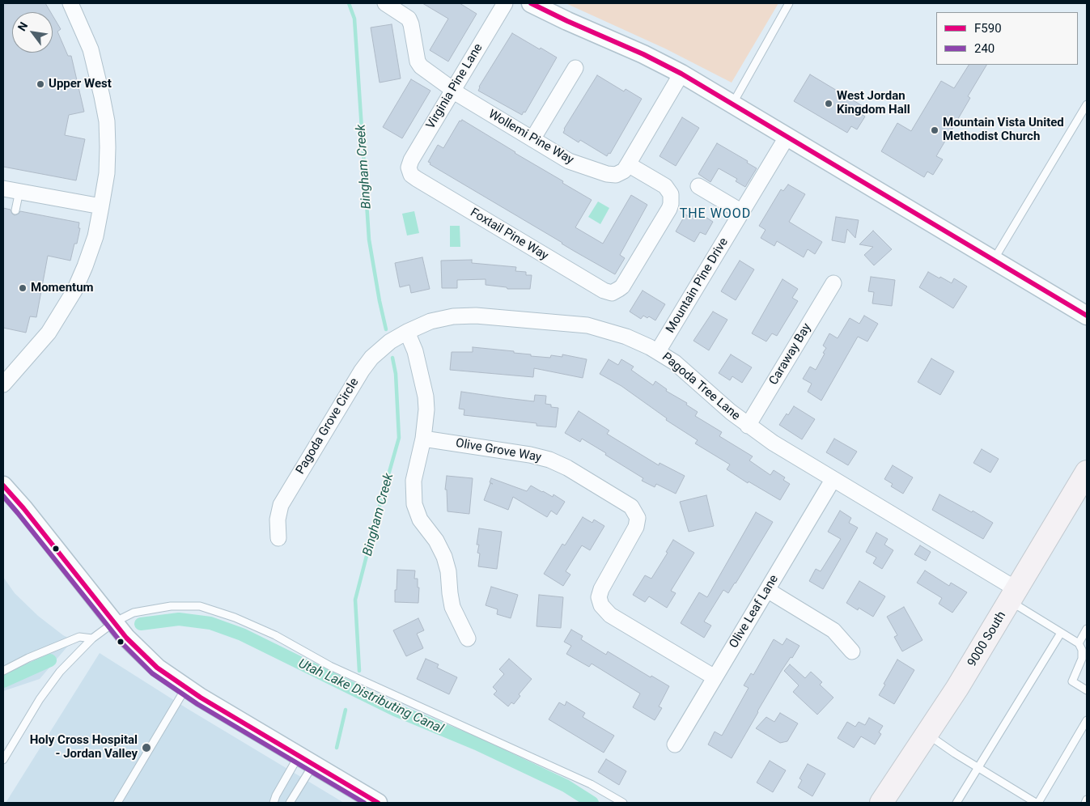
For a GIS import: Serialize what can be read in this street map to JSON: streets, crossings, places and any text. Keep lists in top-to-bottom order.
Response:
{
  "streets": {
    "main road": ["9000 South"],
    "street": [
      "Virginia Pine Lane",
      "Wollemi Pine Way",
      "Foxtail Pine Way",
      "Mountain Pine Drive",
      "Caraway Bay",
      "Pagoda Tree Lane",
      "Pagoda Grove Circle",
      "Olive Grove Way",
      "Olive Leaf Lane"
    ]
  },
  "crossings": [
    ["Virginia Pine Lane", "Wollemi Pine Way"],
    ["Virginia Pine Lane", "Foxtail Pine Way"],
    ["Wollemi Pine Way", "Foxtail Pine Way"],
    ["Mountain Pine Drive", "Pagoda Tree Lane"],
    ["Caraway Bay", "Pagoda Tree Lane"],
    ["Pagoda Tree Lane", "Pagoda Grove Circle"],
    ["Pagoda Tree Lane", "Olive Leaf Lane"],
    ["Pagoda Tree Lane", "9000 South"],
    ["Olive Grove Way", "Olive Leaf Lane"]
  ],
  "districts": ["THE WOOD"],
  "water": ["Bingham Creek", "Utah Lake Distributing Canal"],
  "places": [
    "Upper West",
    "West Jordan Kingdom Hall",
    "Mountain Vista United Methodist Church",
    "Momentum",
    "Holy Cross Hospital - Jordan Valley"
  ],
  "lines": ["transit line F590", "transit line 240"],
  "legend": ["F590", "240"],
  "north": "top left"
}
